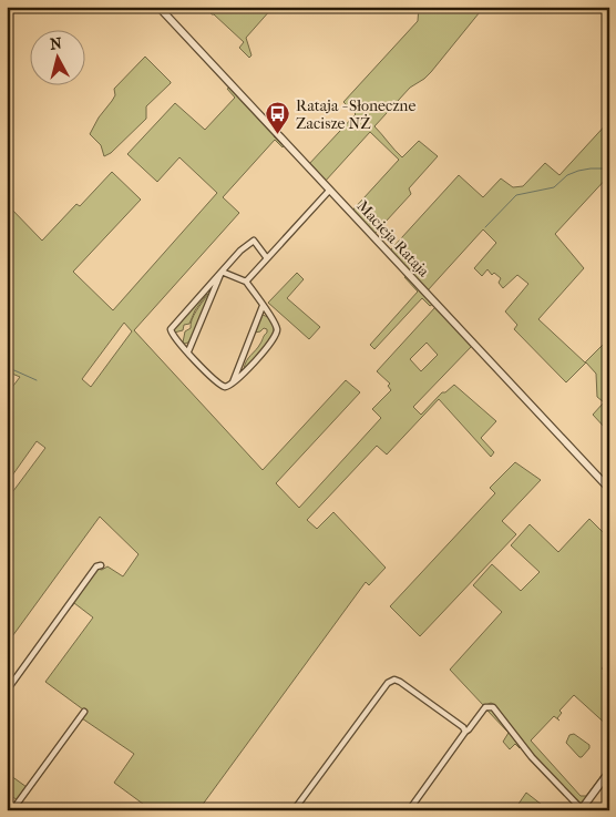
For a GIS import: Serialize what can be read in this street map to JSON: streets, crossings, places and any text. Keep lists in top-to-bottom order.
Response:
{
  "streets": {
    "street": ["Macieja Rataja"]
  },
  "places": {
    "bus stop": ["Rataja - Słoneczne Zacisze NŻ"]
  },
  "north": "top"
}
